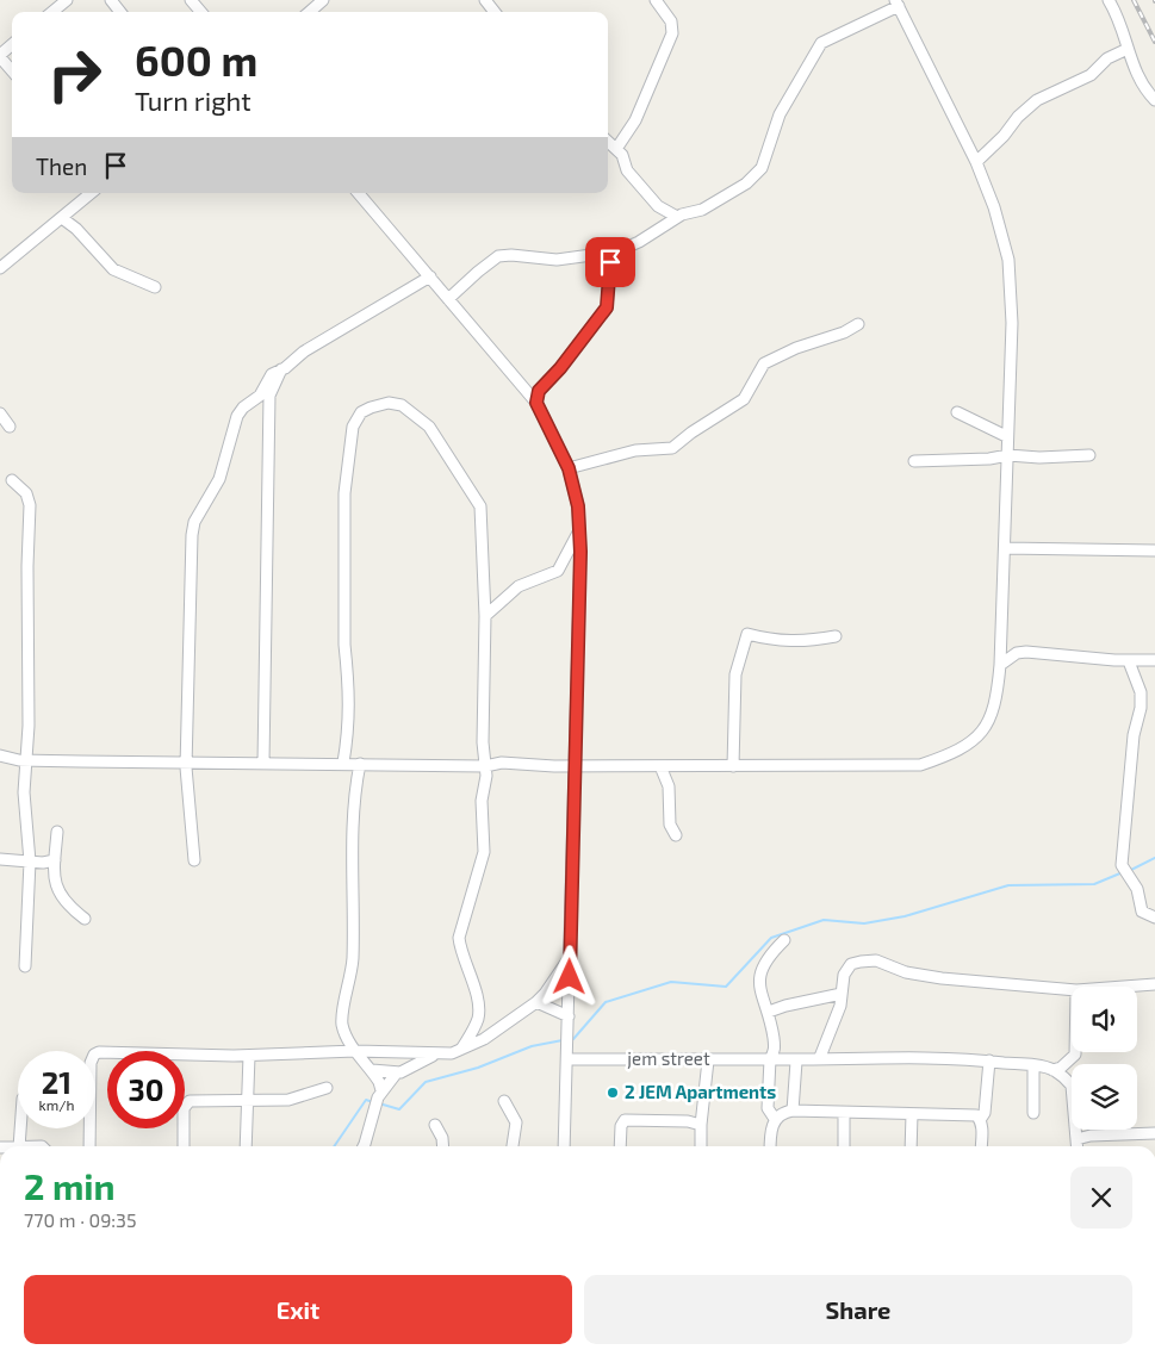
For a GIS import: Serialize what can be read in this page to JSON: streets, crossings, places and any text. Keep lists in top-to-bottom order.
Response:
{
  "streets": {
    "street": ["jem street"]
  },
  "places": ["2 JEM Apartments"],
  "page": {
    "turn": ["600 m", "Turn right"],
    "then": "Then",
    "speed": "21 km/h",
    "limit": "30",
    "heading": ["2 min", "770 m · 09:35"],
    "buttons": ["Exit", "Share"]
  }
}
